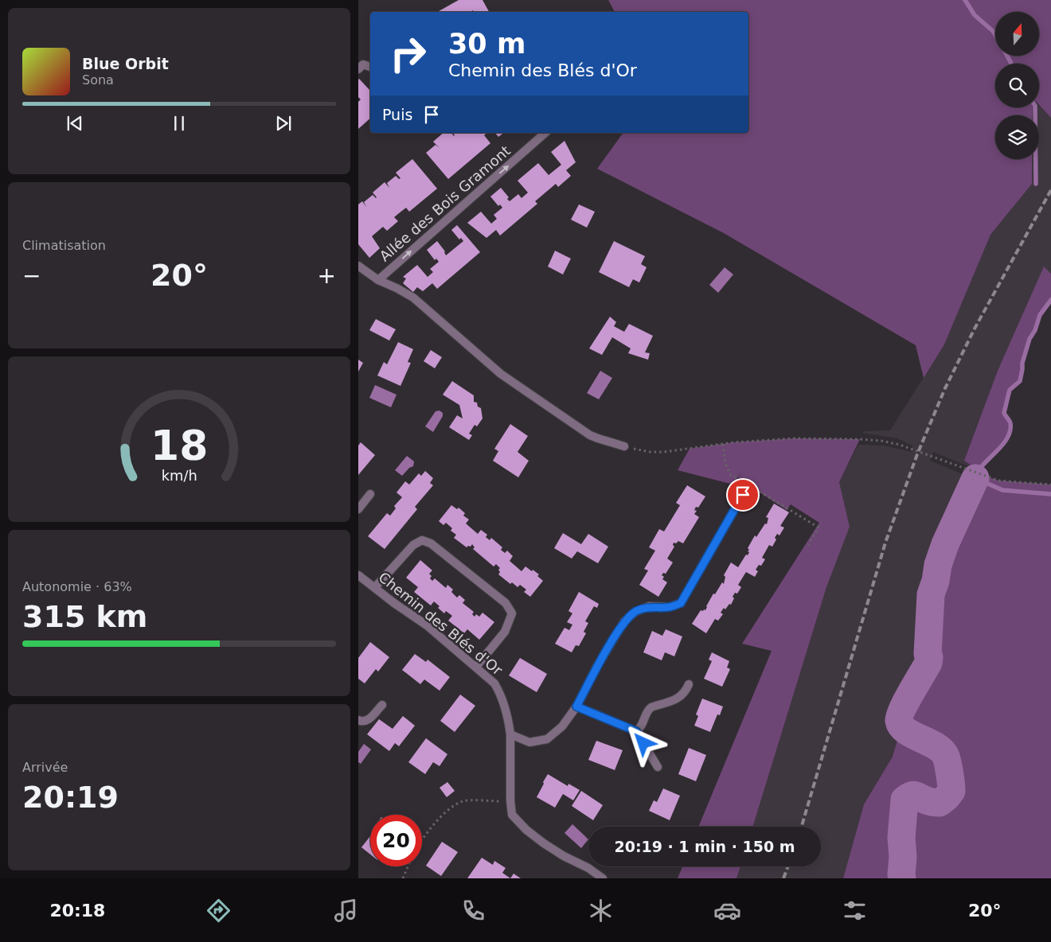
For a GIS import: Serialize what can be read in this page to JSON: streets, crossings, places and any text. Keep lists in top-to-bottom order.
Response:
{
  "streets": {
    "street": ["Allée des Bois Gramont", "Chemin des Blés d'Or"]
  },
  "one_way": ["Allée des Bois Gramont"],
  "north": "top",
  "page": {
    "turn": ["30 m", "Chemin des Blés d'Or"],
    "song": ["Blue Orbit", "Sona"],
    "then": "Puis",
    "tile": [
      "Climatisation",
      ["Autonomie · 63%", "315 km"],
      ["Arrivée", "20:19"]
    ],
    "heat": ["−", "20°", "+"],
    "limit": "20",
    "trip": "20:19 · 1 min · 150 m",
    "tabs": ["20:18", "20°"],
    "gauge": ["18", "km/h"]
  }
}
